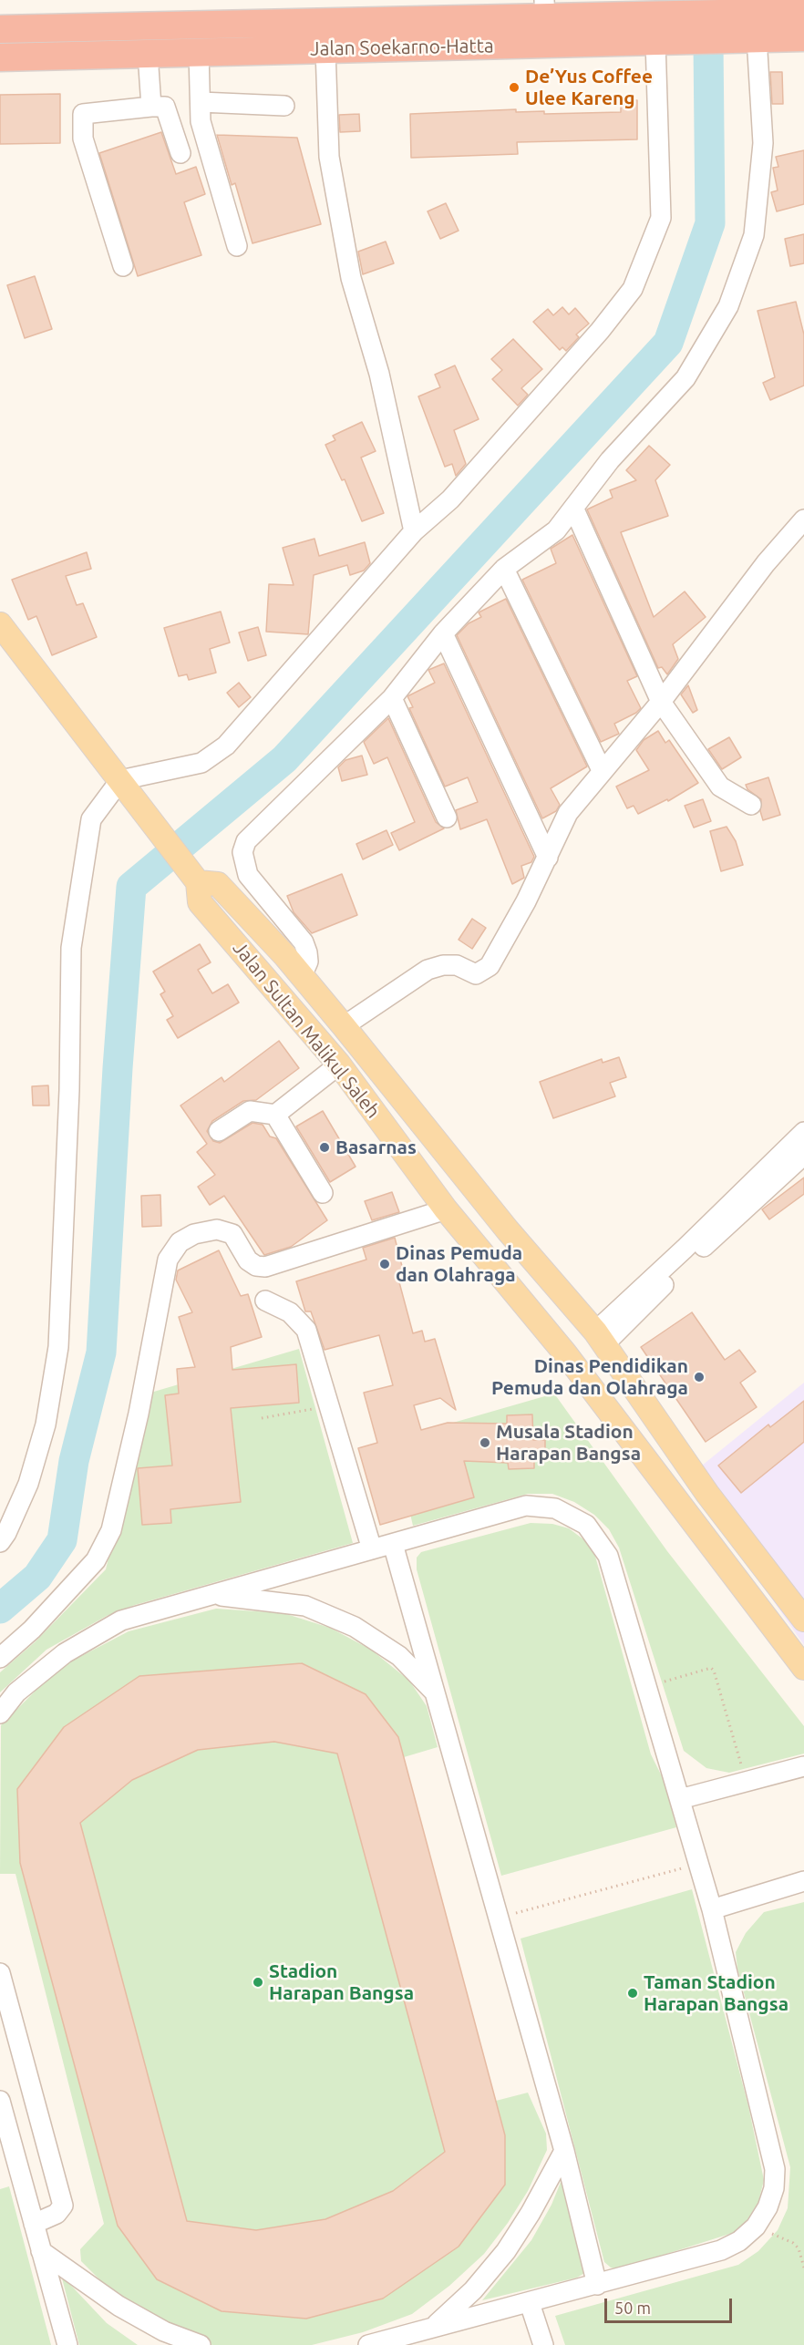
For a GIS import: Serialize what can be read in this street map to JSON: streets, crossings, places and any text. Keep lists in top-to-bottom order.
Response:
{
  "streets": {
    "highway": ["Jalan Soekarno-Hatta"],
    "main road": ["Jalan Sultan Malikul Saleh"]
  },
  "places": [
    "De’Yus Coffee Ulee Kareng",
    "Basarnas",
    "Dinas Pemuda dan Olahraga",
    "Dinas Pendidikan Pemuda dan Olahraga",
    "Musala Stadion Harapan Bangsa",
    "Stadion Harapan Bangsa",
    "Taman Stadion Harapan Bangsa"
  ],
  "scale_bar": "50 m"
}
